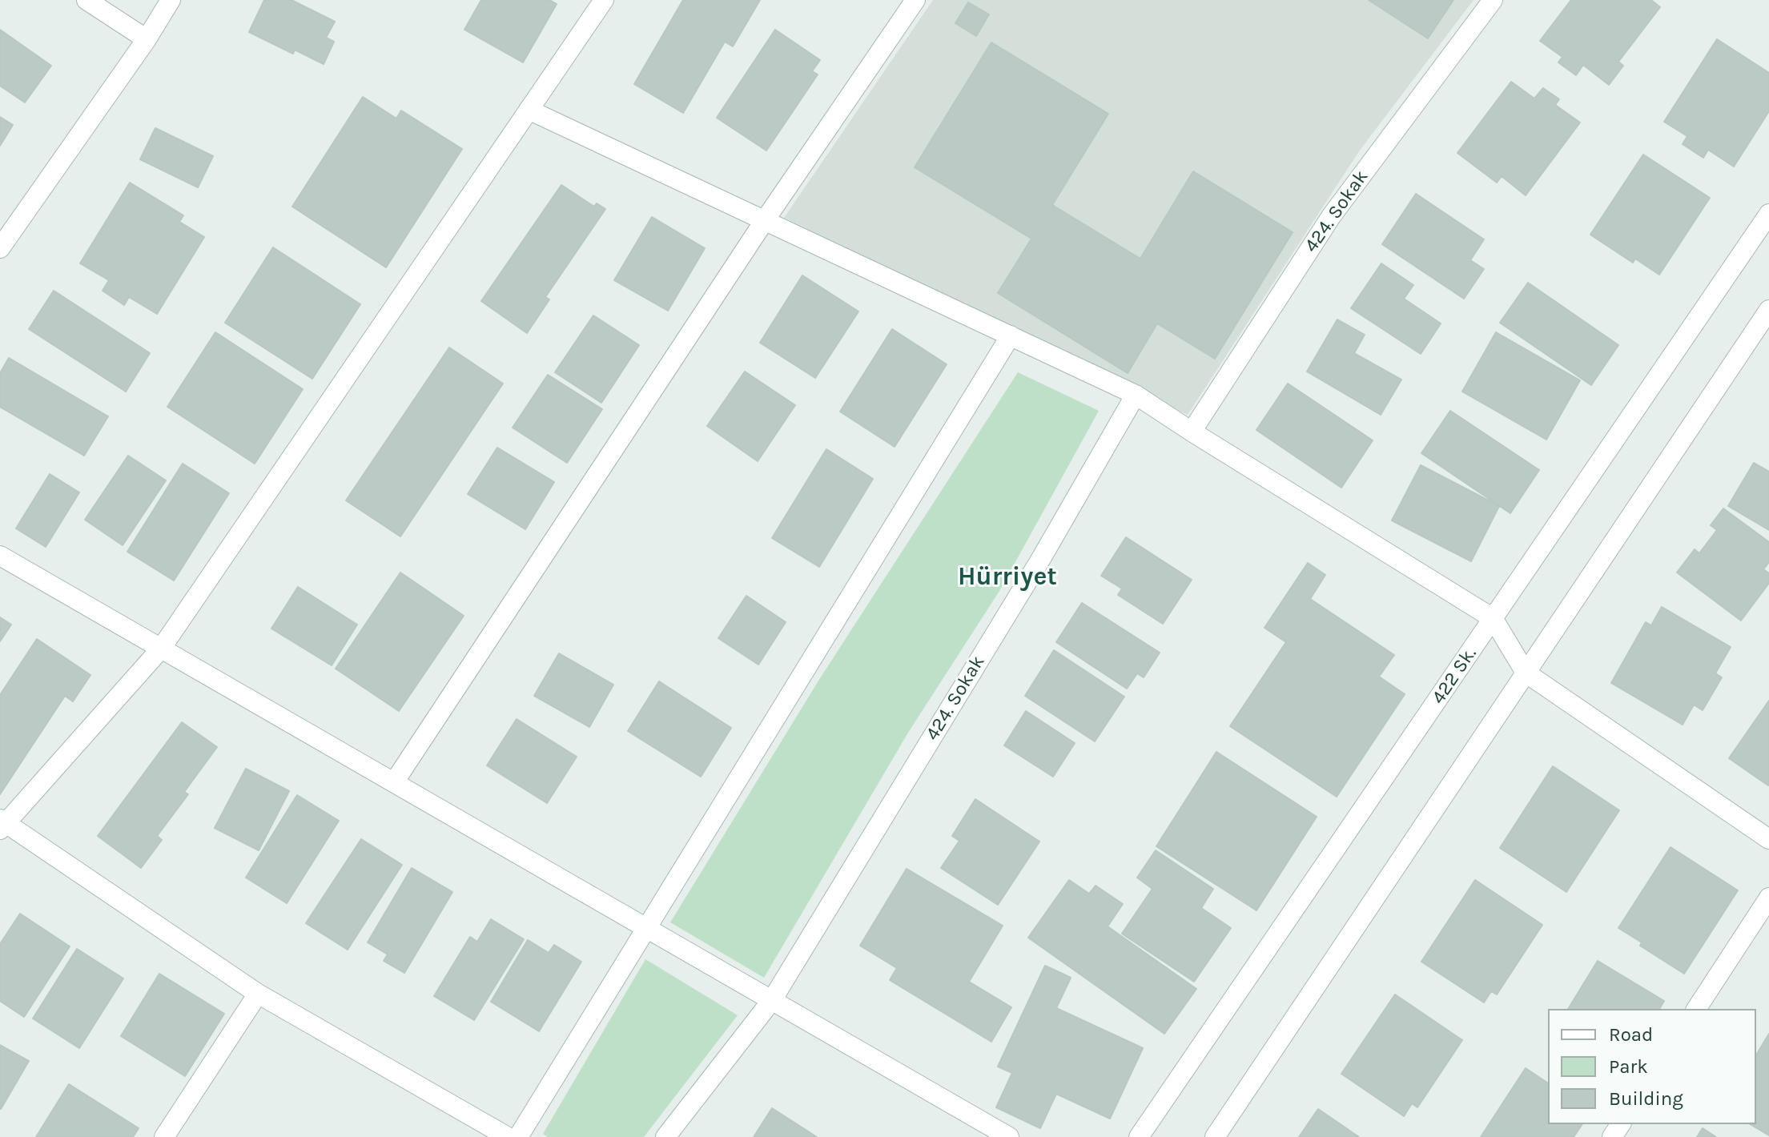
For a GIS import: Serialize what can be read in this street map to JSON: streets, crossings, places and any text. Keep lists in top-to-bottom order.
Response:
{
  "streets": {
    "street": ["424. Sokak", "422 Sk."]
  },
  "districts": ["Hürriyet"],
  "legend": ["Road", "Park", "Building"]
}
